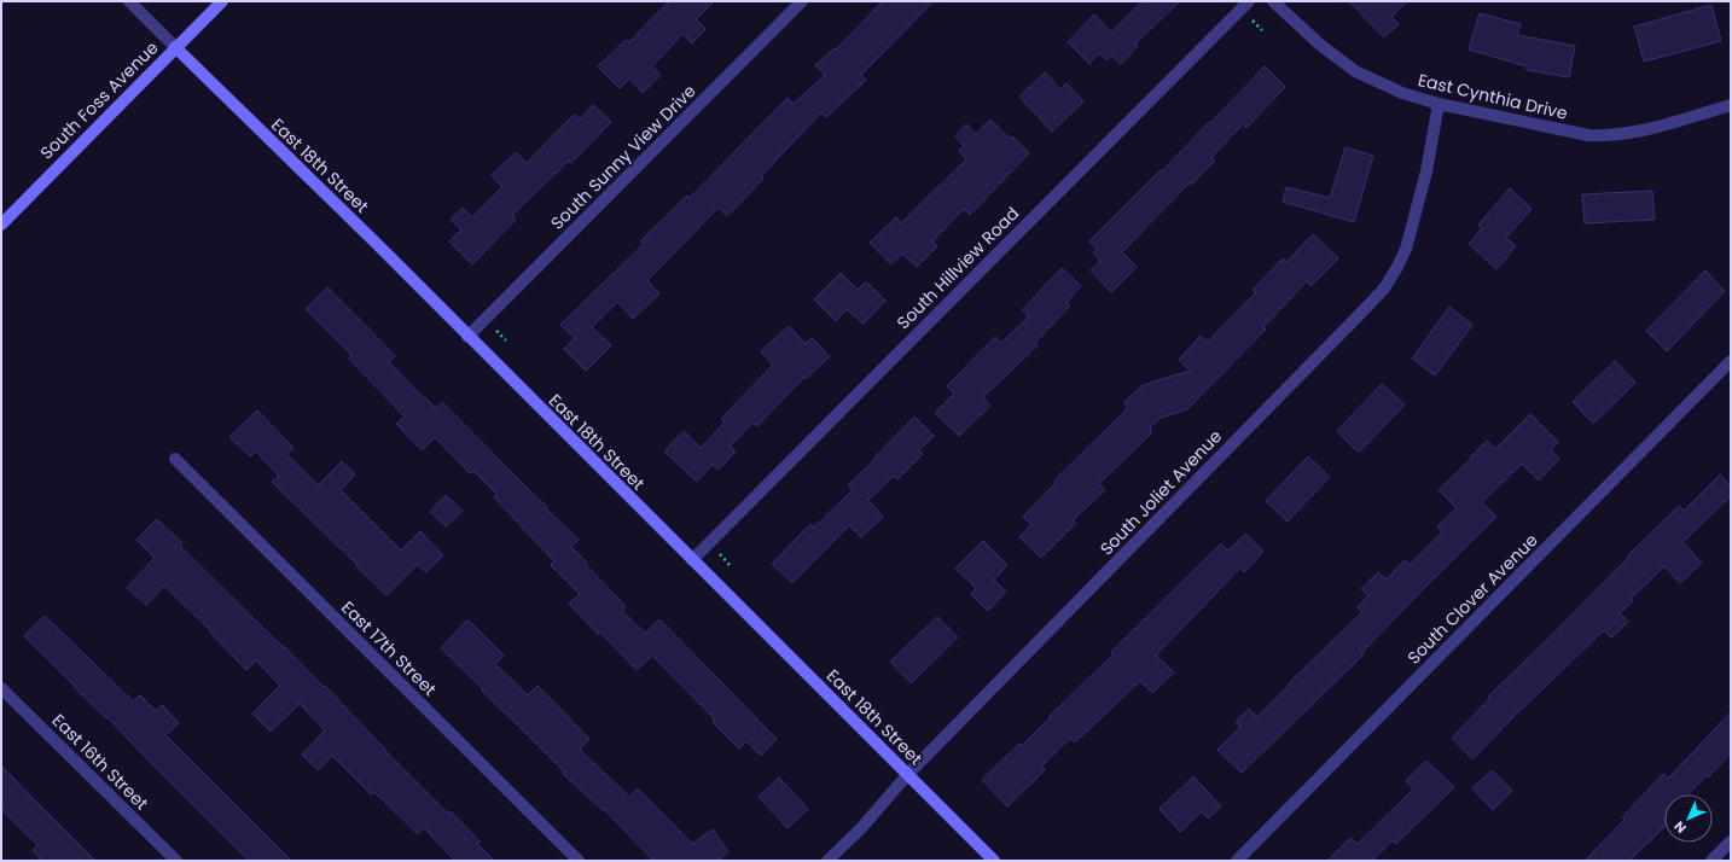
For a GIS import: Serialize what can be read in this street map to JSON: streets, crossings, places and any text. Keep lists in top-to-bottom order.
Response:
{
  "streets": {
    "street": [
      "East Cynthia Drive",
      "South Foss Avenue",
      "South Sunny View Drive",
      "East 18th Street",
      "South Hillview Road",
      "South Joliet Avenue",
      "South Clover Avenue",
      "East 17th Street",
      "East 16th Street"
    ]
  },
  "crossings": [
    ["East Cynthia Drive", "South Joliet Avenue"],
    ["South Foss Avenue", "East 18th Street"],
    ["South Sunny View Drive", "East 18th Street"],
    ["East 18th Street", "South Hillview Road"],
    ["East 18th Street", "South Joliet Avenue"]
  ],
  "north": "bottom left"
}
